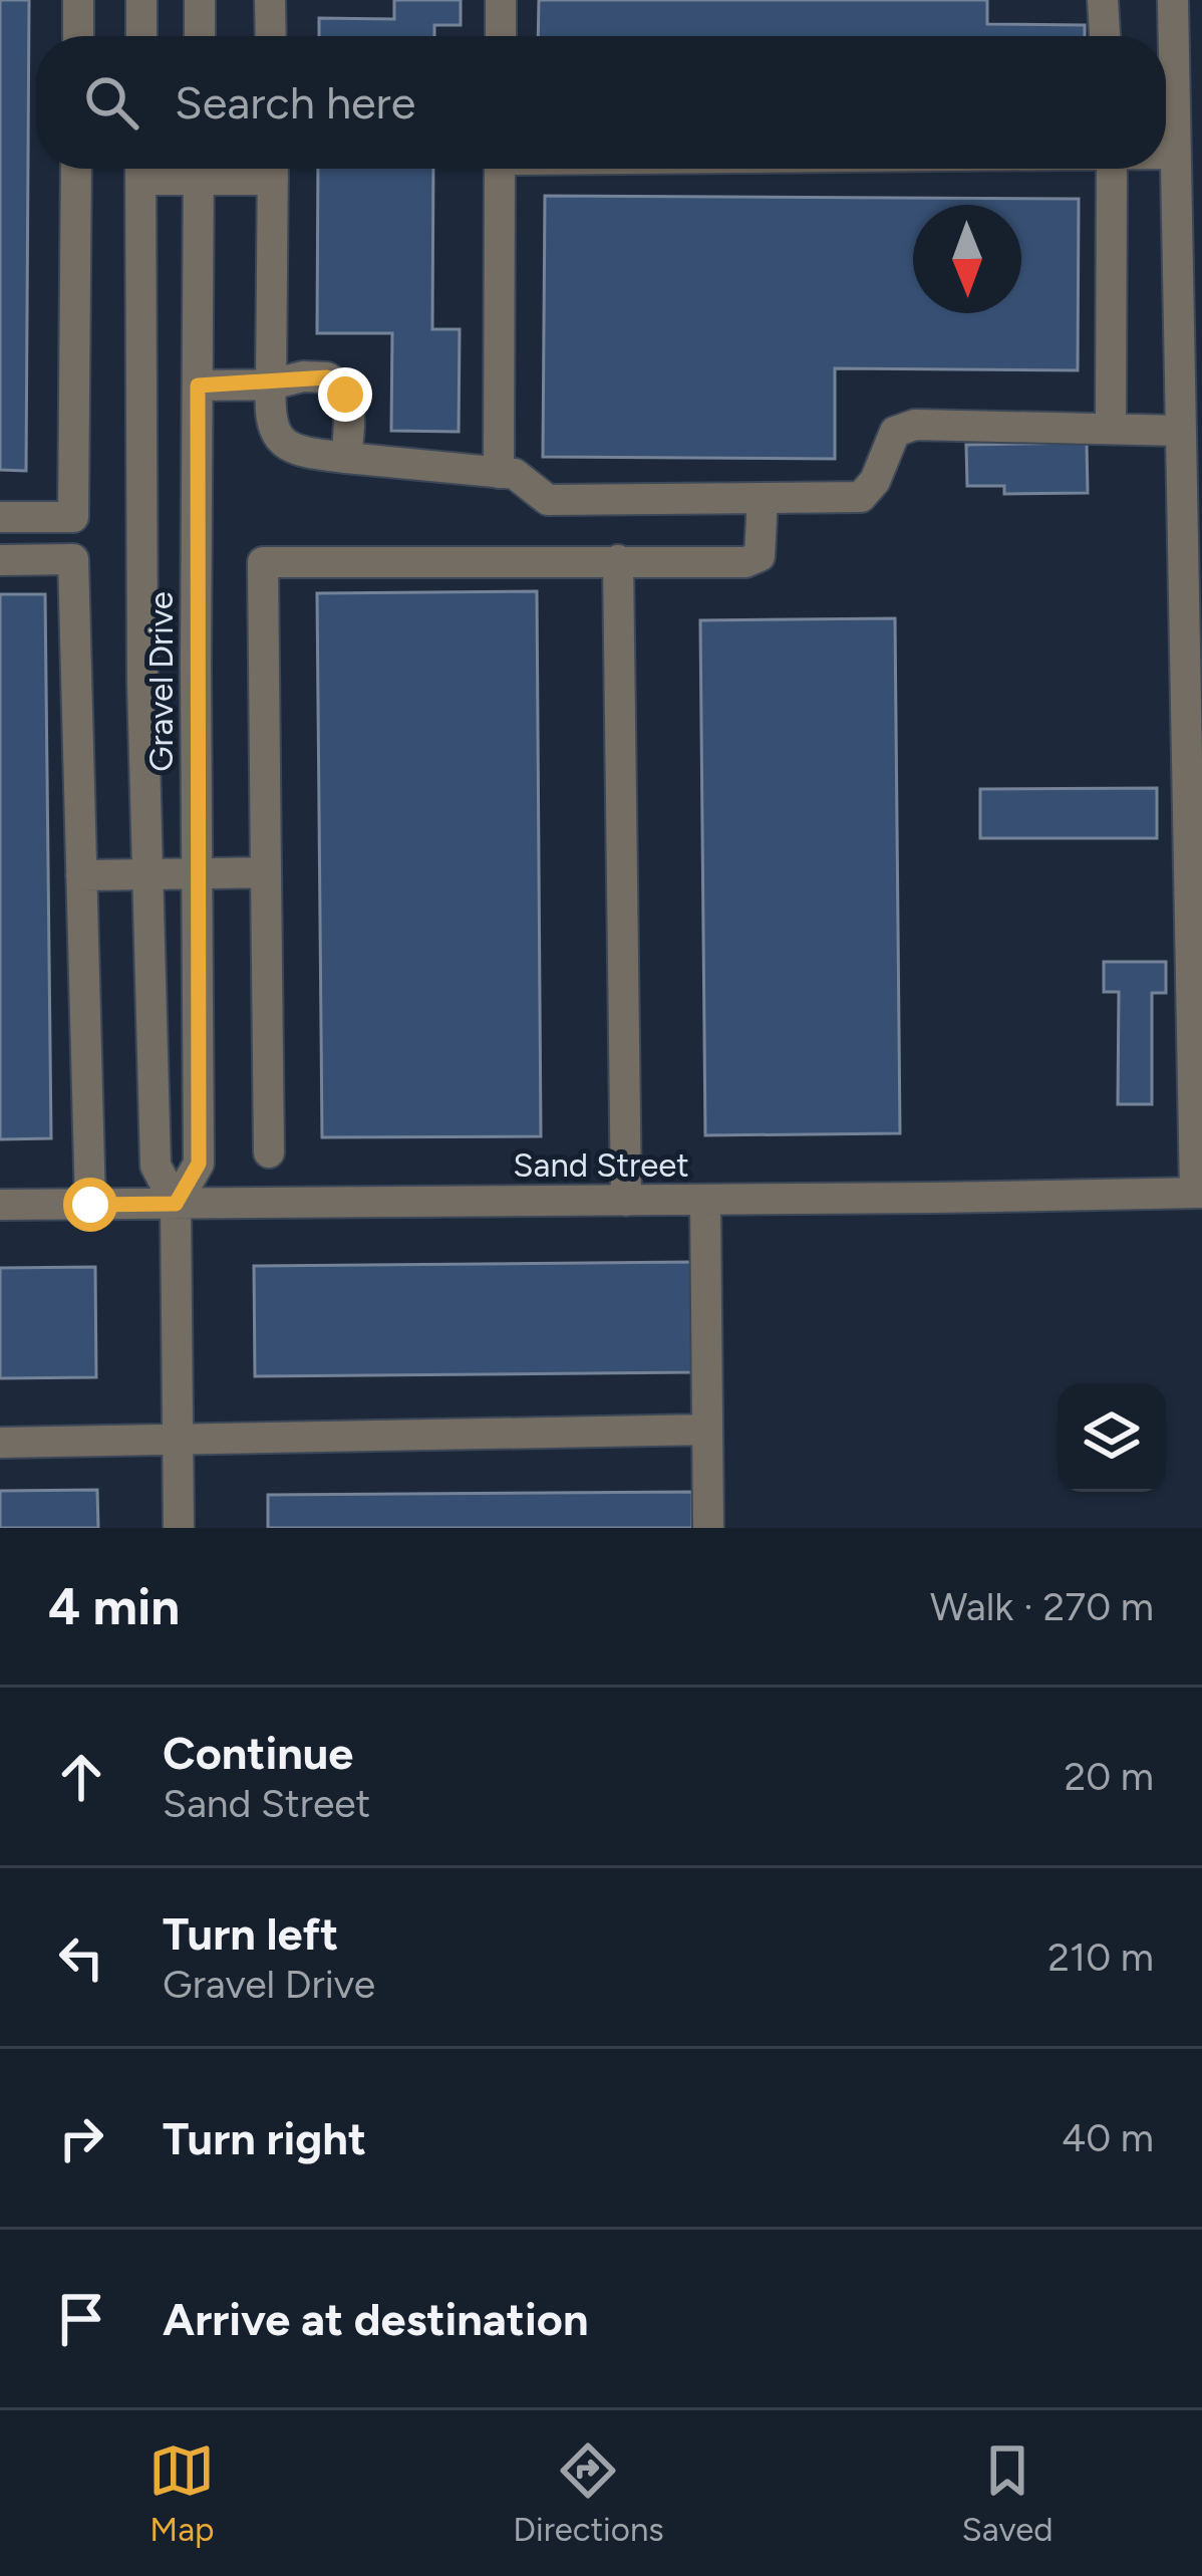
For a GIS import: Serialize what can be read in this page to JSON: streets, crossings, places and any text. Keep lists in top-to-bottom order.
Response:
{
  "streets": {
    "street": ["Gravel Drive", "Sand Street"]
  },
  "crossings": [
    ["Gravel Drive", "Sand Street"]
  ],
  "north": "bottom",
  "page": {
    "search": "Search here",
    "heading": ["4 min", "Walk · 270 m"],
    "list": [
      ["Continue", "Sand Street", "20 m"],
      ["Turn left", "Gravel Drive", "210 m"],
      ["Turn right", "40 m"],
      "Arrive at destination"
    ],
    "nav": ["Map", "Directions", "Saved"]
  }
}
